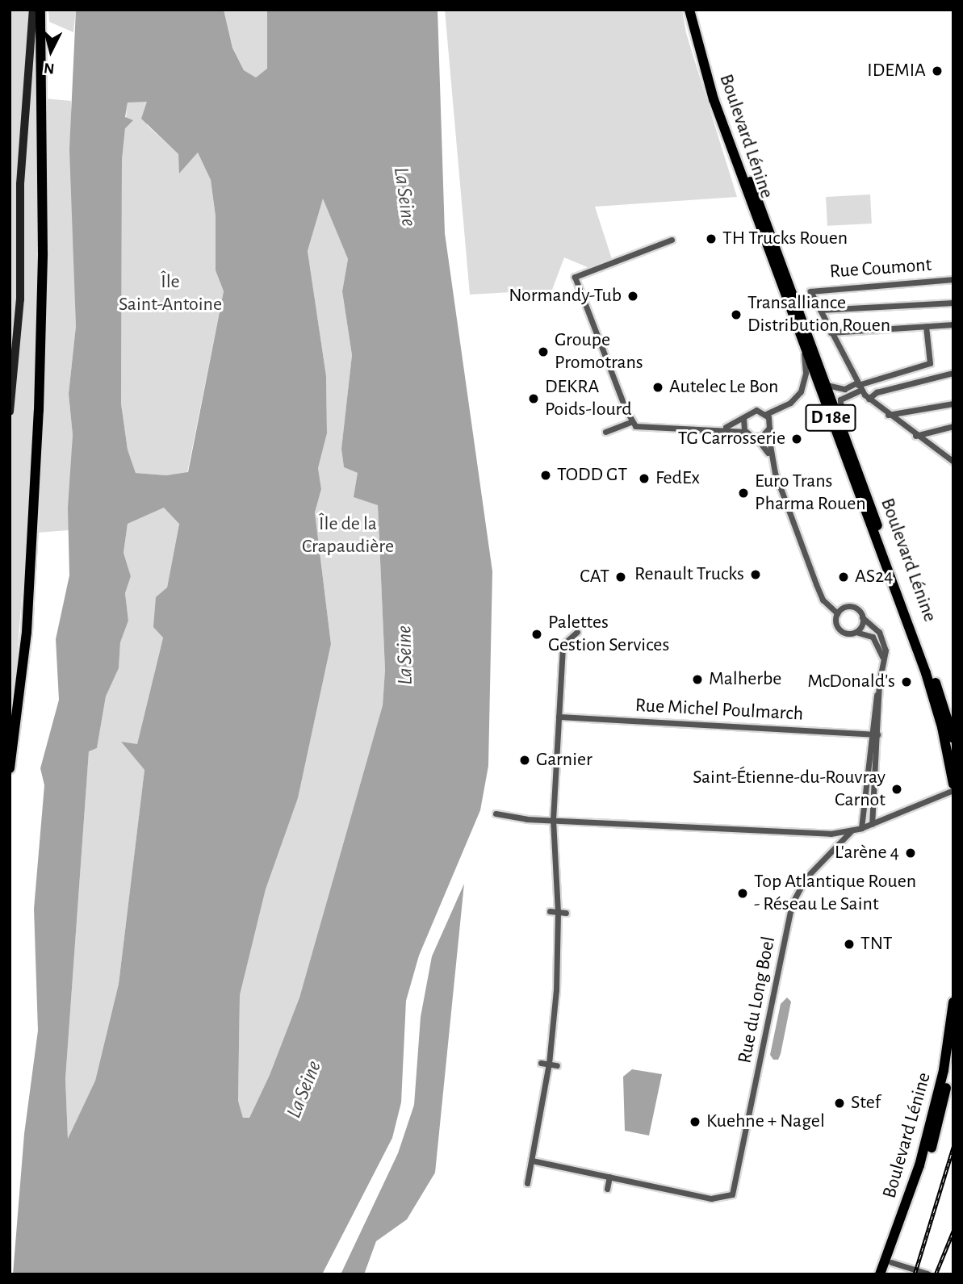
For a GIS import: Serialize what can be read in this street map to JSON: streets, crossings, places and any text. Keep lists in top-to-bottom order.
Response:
{
  "streets": {
    "main road": ["Boulevard Lénine", "D 18e"],
    "street": ["Rue Coumont", "Rue Michel Poulmarch", "Rue du Long Boel"]
  },
  "water": ["La Seine"],
  "parks": ["Île Saint-Antoine", "Île de la Crapaudière"],
  "places": [
    "IDEMIA",
    "TH Trucks Rouen",
    "Normandy-Tub",
    "Transalliance Distribution Rouen",
    "Groupe Promotrans",
    "Autelec Le Bon",
    "DEKRA Poids-lourd",
    "TG Carrosserie",
    "TODD GT",
    "FedEx",
    "Euro Trans Pharma Rouen",
    "Renault Trucks",
    "CAT",
    "AS24",
    "Palettes Gestion Services",
    "Malherbe",
    "McDonald's",
    "Garnier",
    "Saint-Étienne-du-Rouvray Carnot",
    "L'arène 4",
    "Top Atlantique Rouen - Réseau Le Saint",
    "TNT",
    "Stef",
    "Kuehne + Nagel"
  ],
  "north": "bottom"
}
